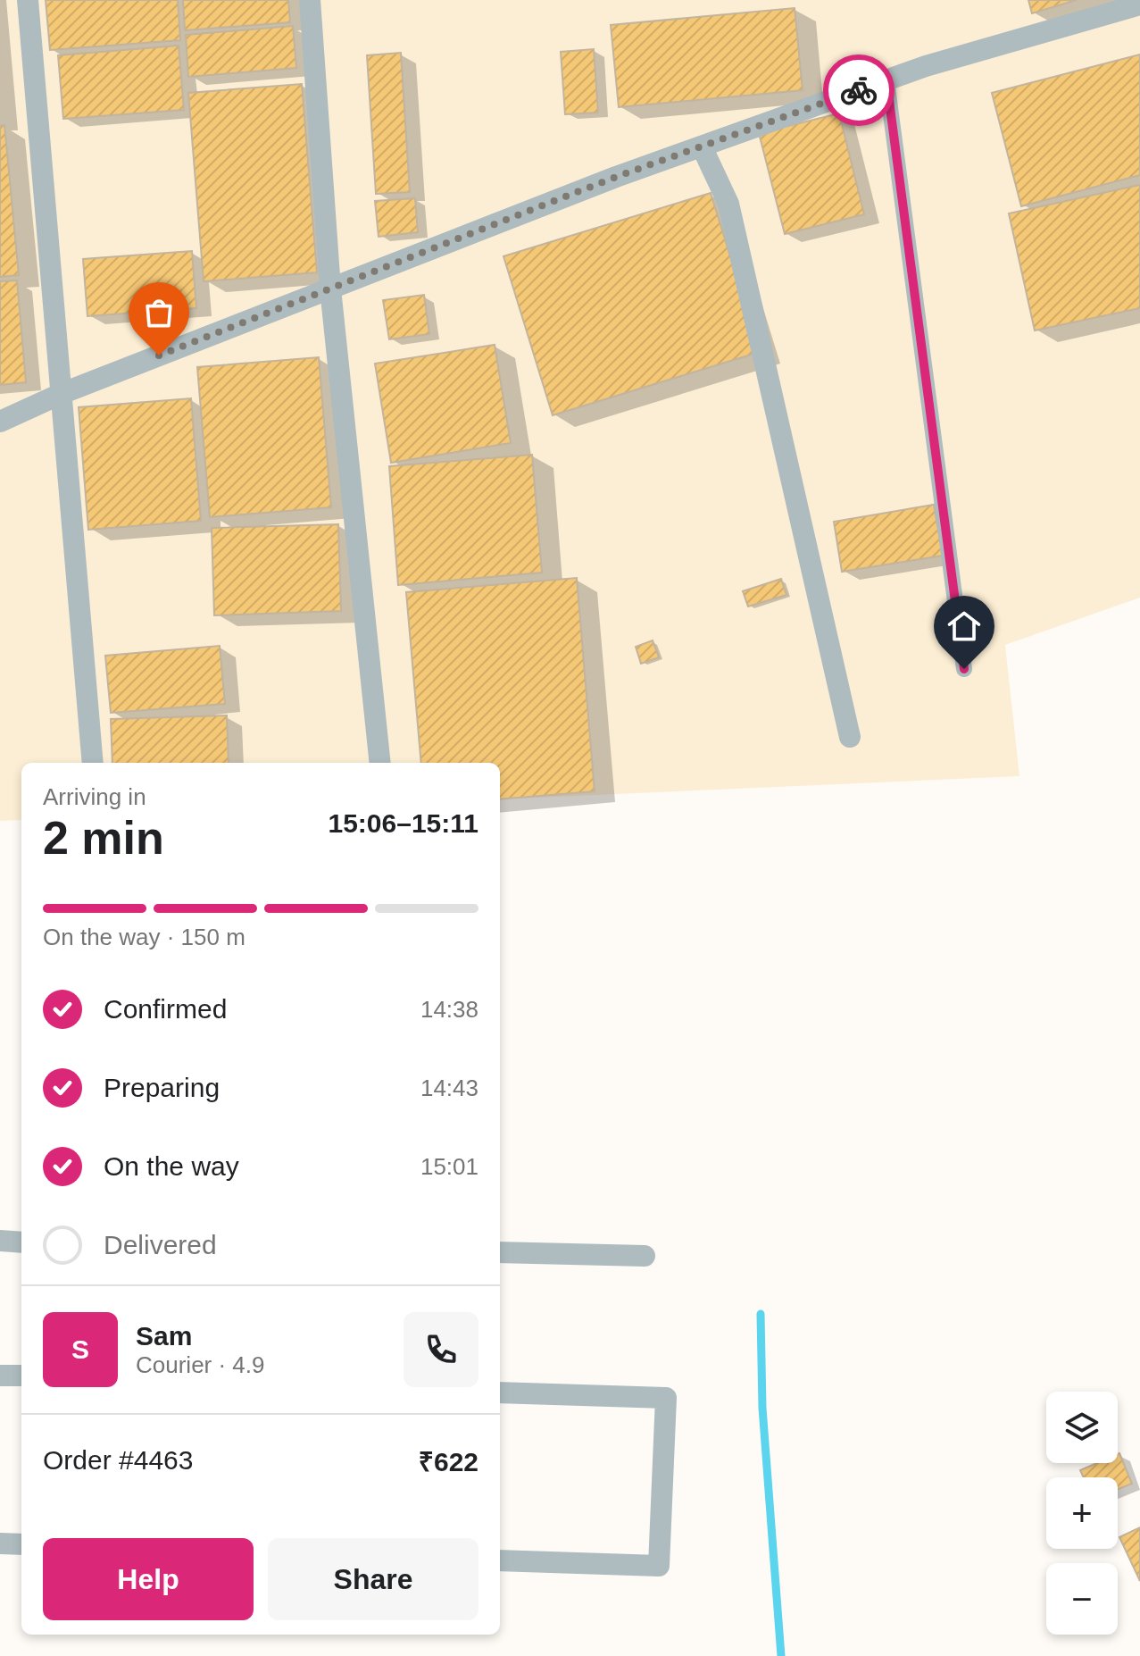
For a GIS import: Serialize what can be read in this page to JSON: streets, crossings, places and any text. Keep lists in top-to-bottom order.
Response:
{
  "page": {
    "heading": ["2 min", "Arriving in", "15:06–15:11"],
    "panel": [
      "Sam",
      "Courier · 4.9",
      "Order #4463",
      "₹622"
    ],
    "bar": "On the way · 150 m",
    "list": [
      ["Confirmed", "14:38"],
      ["Preparing", "14:43"],
      ["On the way", "15:01"],
      "Delivered"
    ],
    "round": "S",
    "map_buttons": ["+", "−"],
    "buttons": ["Help", "Share"]
  }
}
